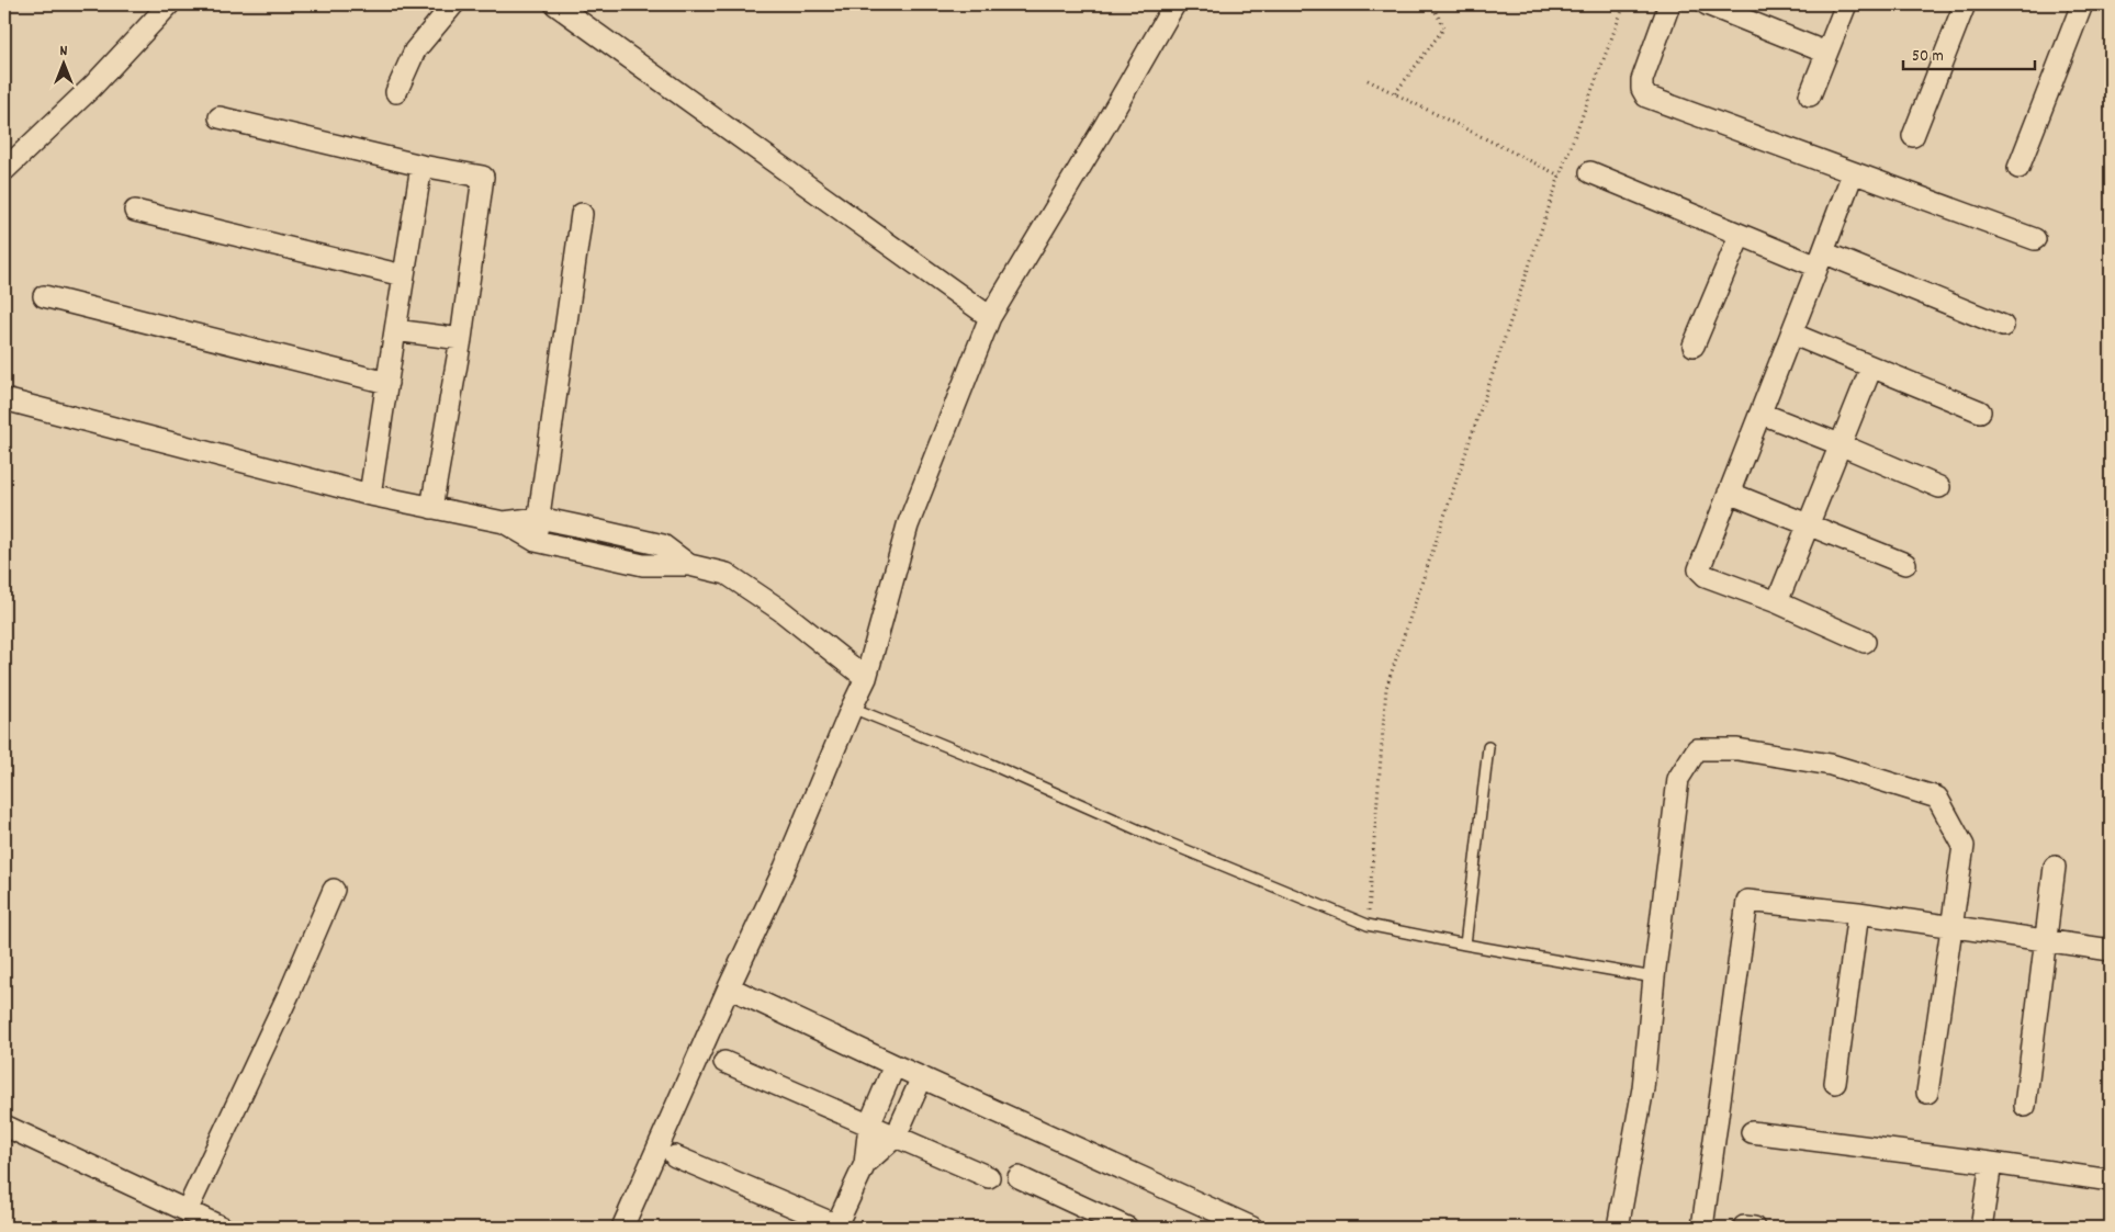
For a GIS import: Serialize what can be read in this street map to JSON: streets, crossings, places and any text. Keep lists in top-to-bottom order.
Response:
{
  "scale_bar": "50 m",
  "north": "top"
}
